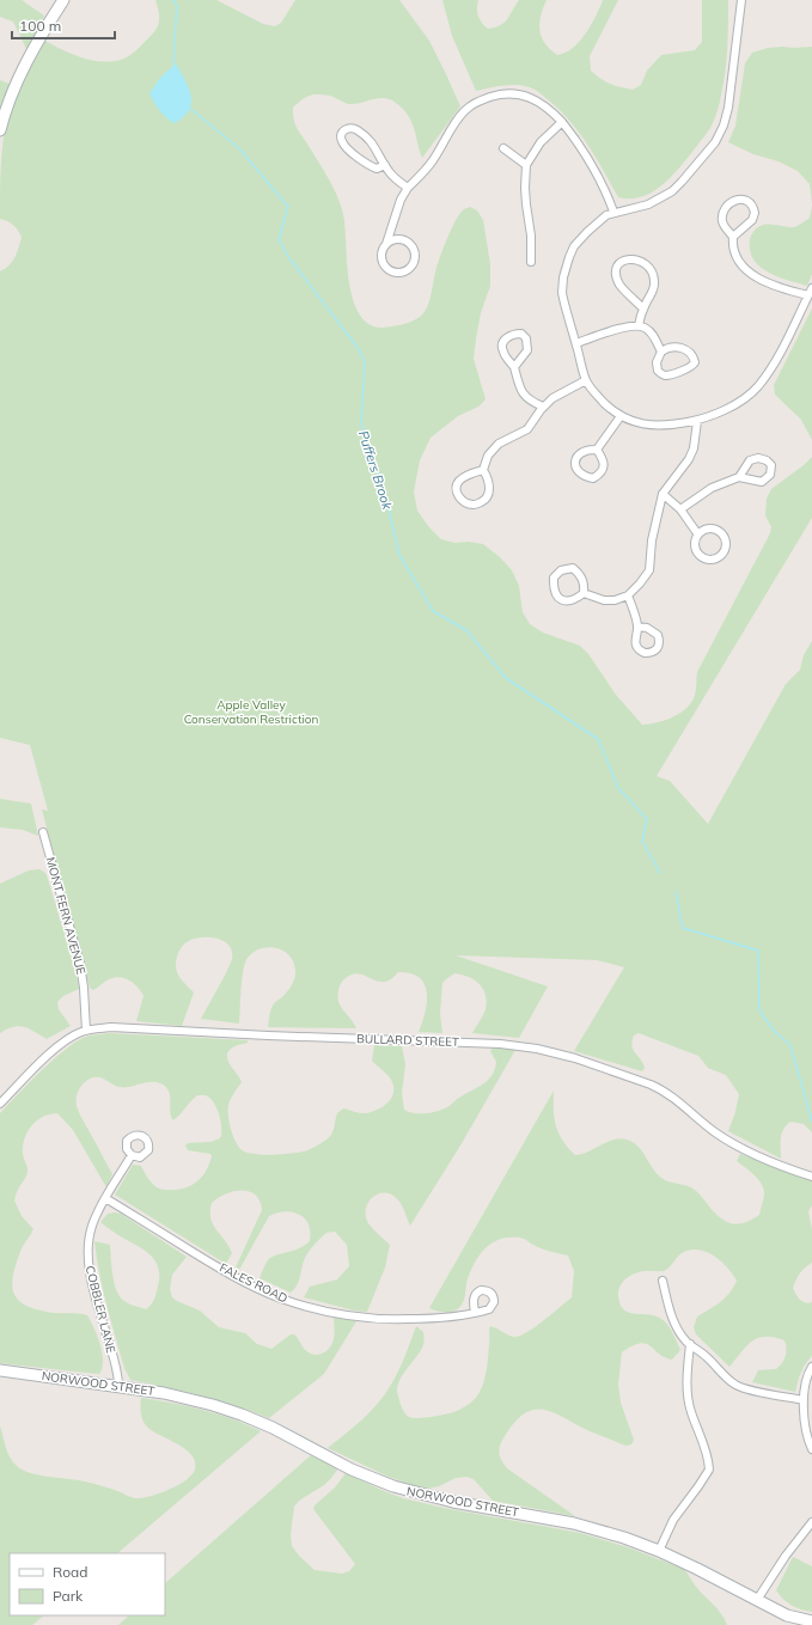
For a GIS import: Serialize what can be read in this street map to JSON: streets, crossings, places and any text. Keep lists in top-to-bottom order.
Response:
{
  "streets": {
    "main road": ["NORWOOD STREET"],
    "street": [
      "MONT FERN AVENUE",
      "BULLARD STREET",
      "FALES ROAD",
      "COBBLER LANE"
    ]
  },
  "crossings": [
    ["MONT FERN AVENUE", "BULLARD STREET"],
    ["FALES ROAD", "COBBLER LANE"],
    ["COBBLER LANE", "NORWOOD STREET"]
  ],
  "water": ["Puffers Brook"],
  "parks": ["Apple Valley Conservation Restriction"],
  "legend": ["Road", "Park"],
  "scale_bar": "100 m"
}
